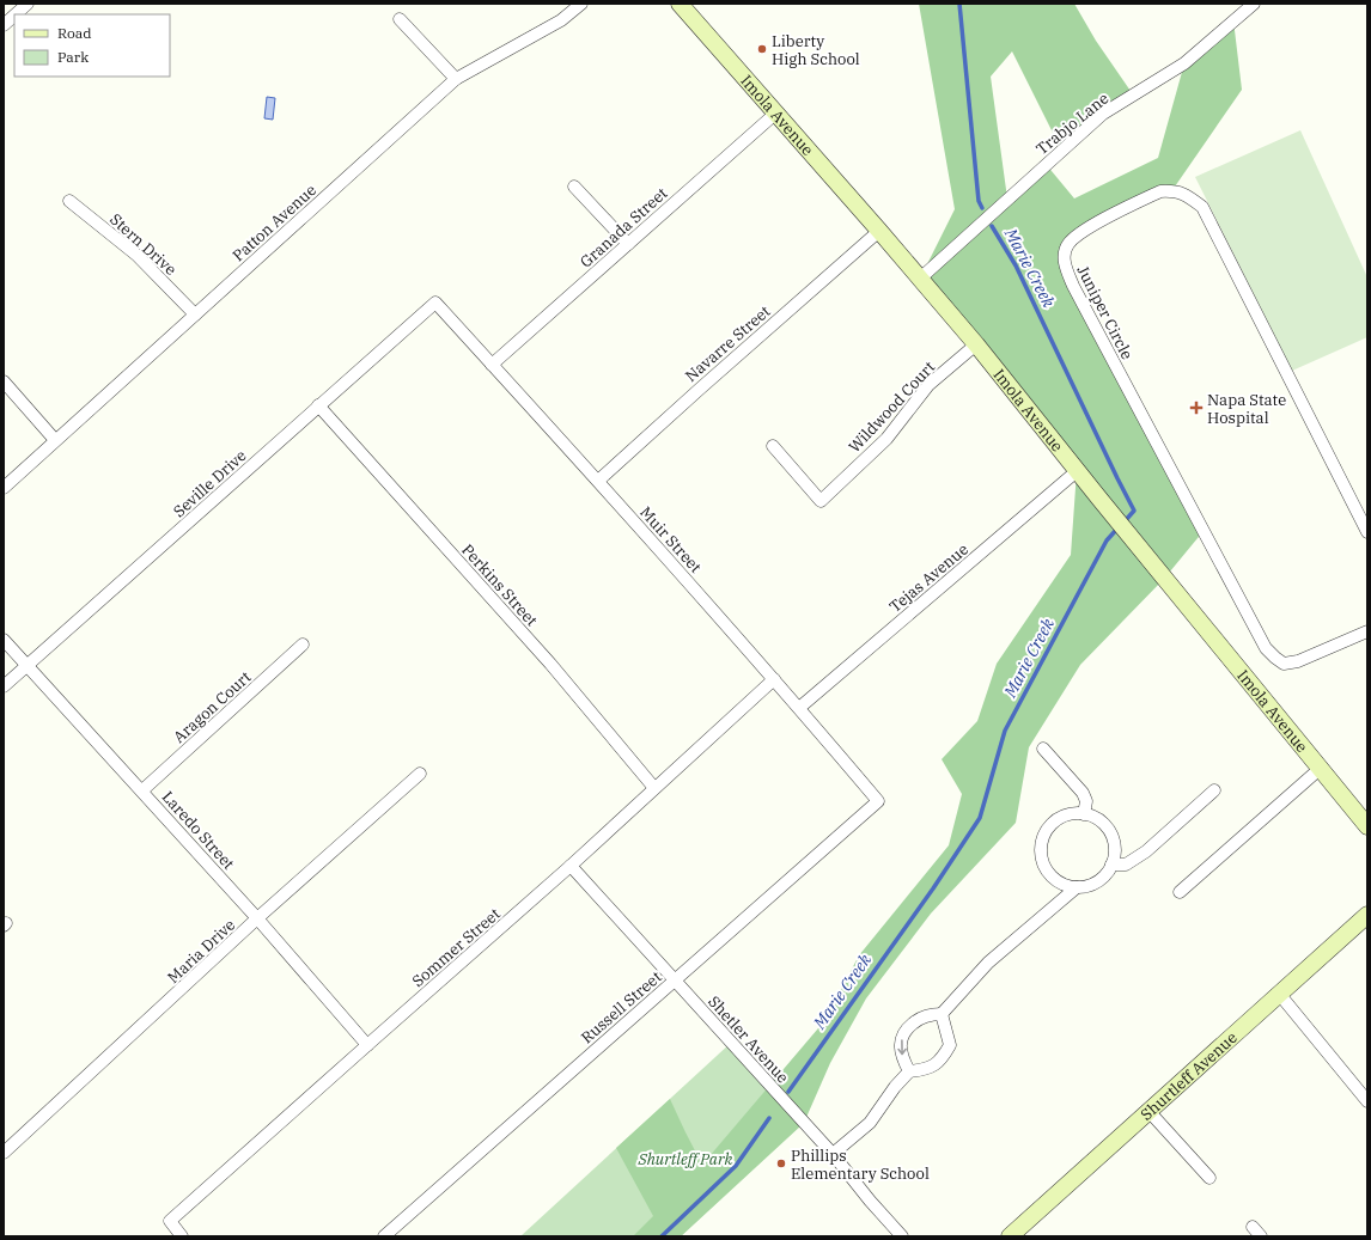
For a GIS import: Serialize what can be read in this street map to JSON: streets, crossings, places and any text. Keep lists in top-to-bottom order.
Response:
{
  "streets": {
    "street": [
      "Imola Avenue",
      "Trabjo Lane",
      "Patton Avenue",
      "Granada Street",
      "Stern Drive",
      "Juniper Circle",
      "Navarre Street",
      "Wildwood Court",
      "Seville Drive",
      "Muir Street",
      "Tejas Avenue",
      "Perkins Street",
      "Aragon Court",
      "Laredo Street",
      "Sommer Street",
      "Maria Drive",
      "Russell Street",
      "Shetler Avenue",
      "Shurtleff Avenue"
    ]
  },
  "crossings": [
    ["Imola Avenue", "Trabjo Lane"],
    ["Imola Avenue", "Granada Street"],
    ["Imola Avenue", "Navarre Street"],
    ["Imola Avenue", "Wildwood Court"],
    ["Imola Avenue", "Tejas Avenue"],
    ["Patton Avenue", "Stern Drive"],
    ["Granada Street", "Muir Street"],
    ["Navarre Street", "Muir Street"],
    ["Seville Drive", "Muir Street"],
    ["Seville Drive", "Perkins Street"],
    ["Seville Drive", "Laredo Street"],
    ["Muir Street", "Tejas Avenue"],
    ["Muir Street", "Sommer Street"],
    ["Muir Street", "Russell Street"],
    ["Perkins Street", "Sommer Street"],
    ["Aragon Court", "Laredo Street"],
    ["Laredo Street", "Sommer Street"],
    ["Laredo Street", "Maria Drive"],
    ["Sommer Street", "Shetler Avenue"],
    ["Russell Street", "Shetler Avenue"]
  ],
  "water": ["Marie Creek"],
  "parks": ["Shurtleff Park"],
  "places": {
    "other": ["Liberty High School", "Phillips Elementary School"],
    "health": ["Napa State Hospital"]
  },
  "legend": ["Road", "Park"]
}
